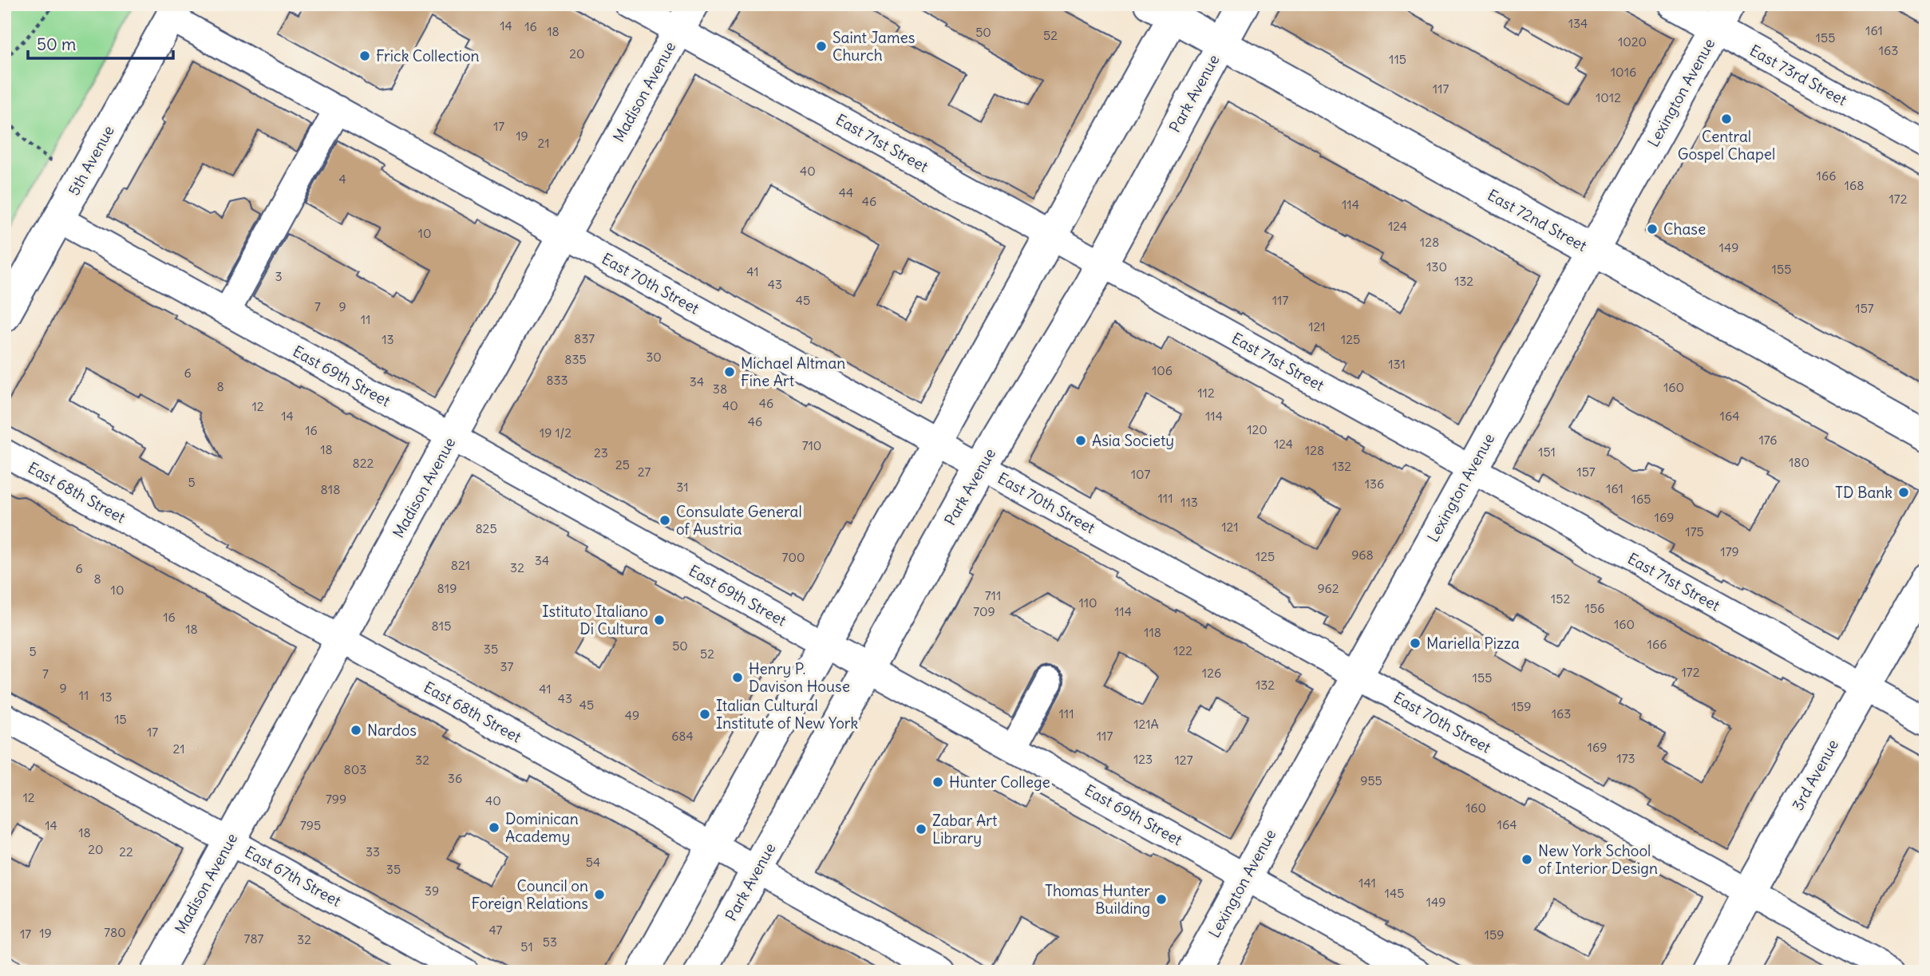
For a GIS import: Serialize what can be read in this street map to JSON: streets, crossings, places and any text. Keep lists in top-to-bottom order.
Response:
{
  "streets": {
    "main road": [
      "Madison Avenue",
      "Lexington Avenue",
      "Park Avenue",
      "5th Avenue",
      "East 72nd Street",
      "3rd Avenue"
    ],
    "street": [
      "East 73rd Street",
      "East 71st Street",
      "East 70th Street",
      "East 69th Street",
      "East 68th Street",
      "East 67th Street"
    ]
  },
  "crossings": [
    ["East 73rd Street", "Lexington Avenue"],
    ["Madison Avenue", "East 71st Street"],
    ["Madison Avenue", "East 70th Street"],
    ["Madison Avenue", "East 69th Street"],
    ["Madison Avenue", "East 68th Street"],
    ["Madison Avenue", "East 67th Street"],
    ["Lexington Avenue", "East 71st Street"],
    ["Lexington Avenue", "East 72nd Street"],
    ["Lexington Avenue", "East 70th Street"],
    ["Lexington Avenue", "East 69th Street"],
    ["Park Avenue", "East 71st Street"],
    ["Park Avenue", "East 72nd Street"],
    ["Park Avenue", "East 70th Street"],
    ["Park Avenue", "East 69th Street"],
    ["Park Avenue", "East 68th Street"],
    ["East 71st Street", "3rd Avenue"],
    ["5th Avenue", "East 70th Street"],
    ["5th Avenue", "East 69th Street"],
    ["East 70th Street", "3rd Avenue"]
  ],
  "places": [
    "Saint James Church",
    "Frick Collection",
    "Central Gospel Chapel",
    "Chase",
    "Michael Altman Fine Art",
    "Asia Society",
    "TD Bank",
    "Consulate General of Austria",
    "Istituto Italiano Di Cultura",
    "Mariella Pizza",
    "Henry P. Davison House",
    "Italian Cultural Institute of New York",
    "Nardos",
    "Hunter College",
    "Dominican Academy",
    "Zabar Art Library",
    "New York School of Interior Design",
    "Council on Foreign Relations",
    "Thomas Hunter Building"
  ],
  "house_numbers": [
    "134",
    "14",
    "16",
    "161",
    "18",
    "50",
    "52",
    "155",
    "1020",
    "163",
    "20",
    "115",
    "1016",
    "117",
    "1012",
    "17",
    "19",
    "21",
    "40",
    "166",
    "4",
    "168",
    "44",
    "172",
    "46",
    "114",
    "124",
    "10",
    "128",
    "149",
    "130",
    "155",
    "41",
    "3",
    "132",
    "43",
    "45",
    "117",
    "7",
    "9",
    "157",
    "11",
    "121",
    "837",
    "13",
    "125",
    "30",
    "835",
    "131",
    "106",
    "6",
    "833",
    "34",
    "8",
    "160",
    "38",
    "112",
    "46",
    "40",
    "12",
    "14",
    "114",
    "164",
    "46",
    "120",
    "16",
    "19 1/2",
    "176",
    "124",
    "710",
    "18",
    "128",
    "151",
    "23",
    "180",
    "822",
    "25",
    "132",
    "27",
    "157",
    "107",
    "5",
    "136",
    "31",
    "161",
    "818",
    "111",
    "165",
    "113",
    "169",
    "121",
    "825",
    "175",
    "179",
    "968",
    "125",
    "700",
    "34",
    "821",
    "32",
    "6",
    "8",
    "819",
    "962",
    "10",
    "711",
    "152",
    "110",
    "156",
    "709",
    "114",
    "16",
    "160",
    "815",
    "18",
    "118",
    "166",
    "50",
    "35",
    "122",
    "5",
    "52",
    "37",
    "172",
    "126",
    "7",
    "155",
    "132",
    "9",
    "41",
    "11",
    "13",
    "43",
    "45",
    "159",
    "111",
    "163",
    "49",
    "15",
    "121A",
    "17",
    "684",
    "117",
    "169",
    "21",
    "173",
    "123",
    "32",
    "127",
    "803",
    "36",
    "955",
    "12",
    "799",
    "40",
    "160",
    "164",
    "14",
    "795",
    "18",
    "20",
    "22",
    "33",
    "54",
    "35",
    "141",
    "39",
    "145",
    "149",
    "47",
    "780",
    "19",
    "17",
    "159",
    "787",
    "32",
    "53",
    "51"
  ],
  "scale_bar": "50 m"
}
